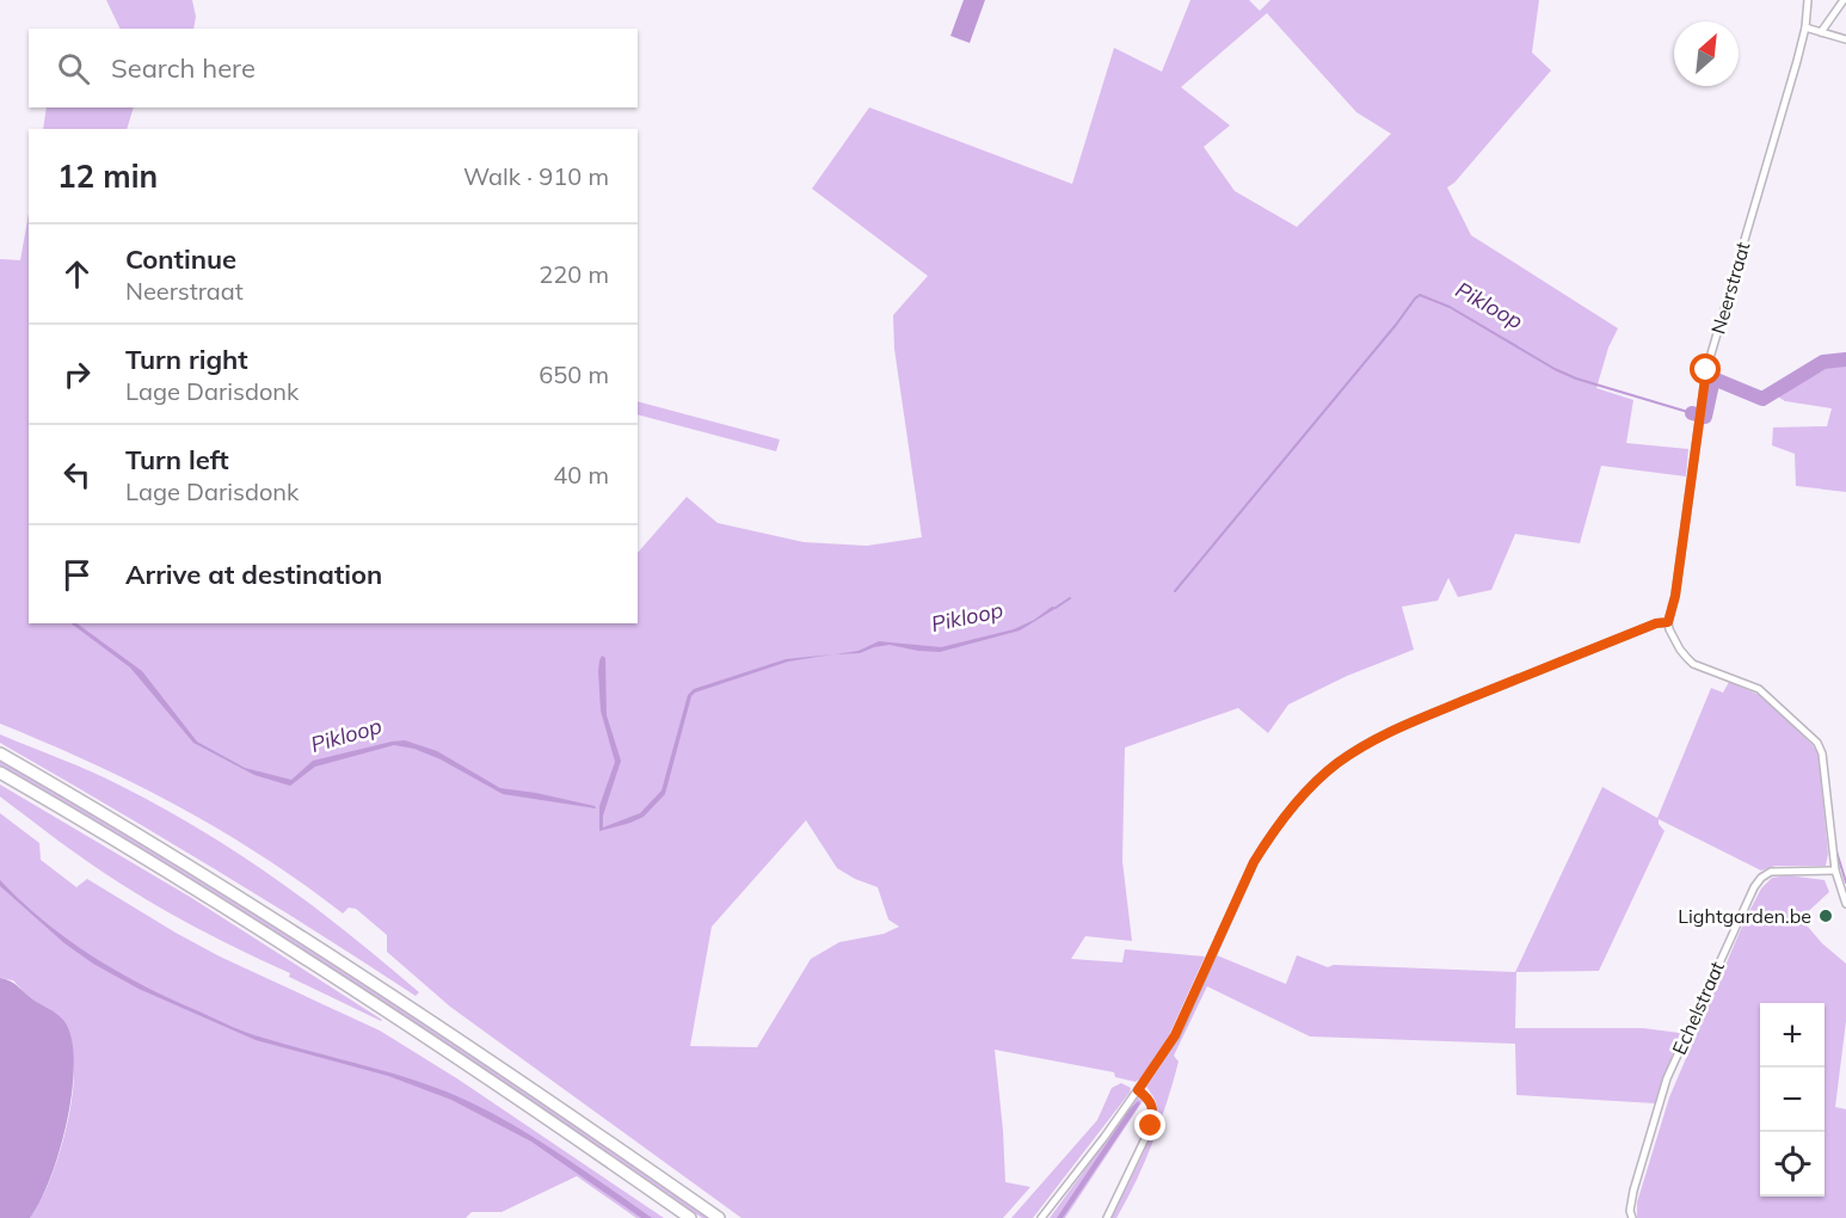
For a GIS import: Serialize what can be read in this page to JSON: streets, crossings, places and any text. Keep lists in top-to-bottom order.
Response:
{
  "streets": {
    "street": ["Neerstraat", "Echelstraat"]
  },
  "water": ["Pikloop"],
  "places": ["Lightgarden.be"],
  "north": "top right",
  "page": {
    "search": "Search here",
    "heading": ["12 min", "Walk · 910 m"],
    "list": [
      ["Continue", "Neerstraat", "220 m"],
      ["Turn right", "Lage Darisdonk", "650 m"],
      ["Turn left", "Lage Darisdonk", "40 m"],
      "Arrive at destination"
    ],
    "map_buttons": ["+", "−"]
  }
}
